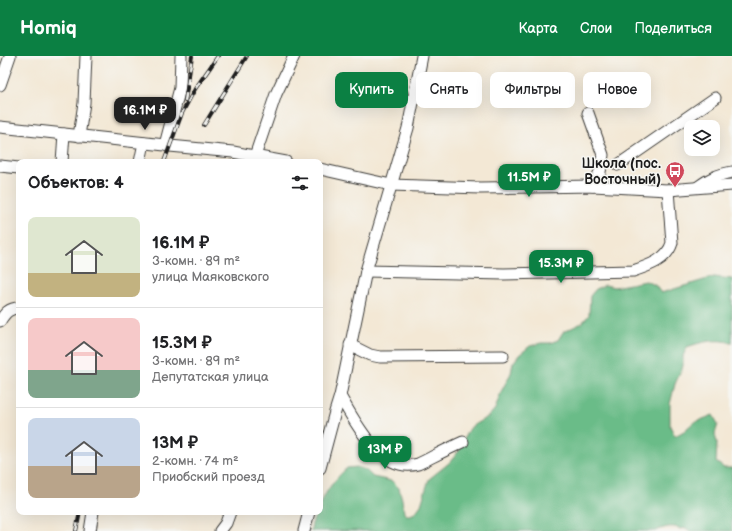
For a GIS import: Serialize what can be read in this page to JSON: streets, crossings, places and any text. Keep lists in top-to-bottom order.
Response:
{
  "places": {
    "bus stop": ["Школа (пос. Восточный)"]
  },
  "page": {
    "header": "Homiq",
    "nav": ["Карта", "Слои", "Поделиться"],
    "chip": [
      "Купить",
      "Снять",
      "Фильтры",
      "Новое"
    ],
    "price": [
      "16.1M ₽",
      "11.5M ₽",
      "15.3M ₽",
      "13M ₽"
    ],
    "heading": "Объектов: 4",
    "list": [
      {
        "name": "16.1M ₽",
        "note": "3-комн. · 89 m² · улица Маяковского"
      },
      {
        "name": "15.3M ₽",
        "note": "3-комн. · 89 m² · Депутатская улица"
      },
      {
        "name": "13M ₽",
        "note": "2-комн. · 74 m² · Приобский проезд"
      }
    ]
  }
}
